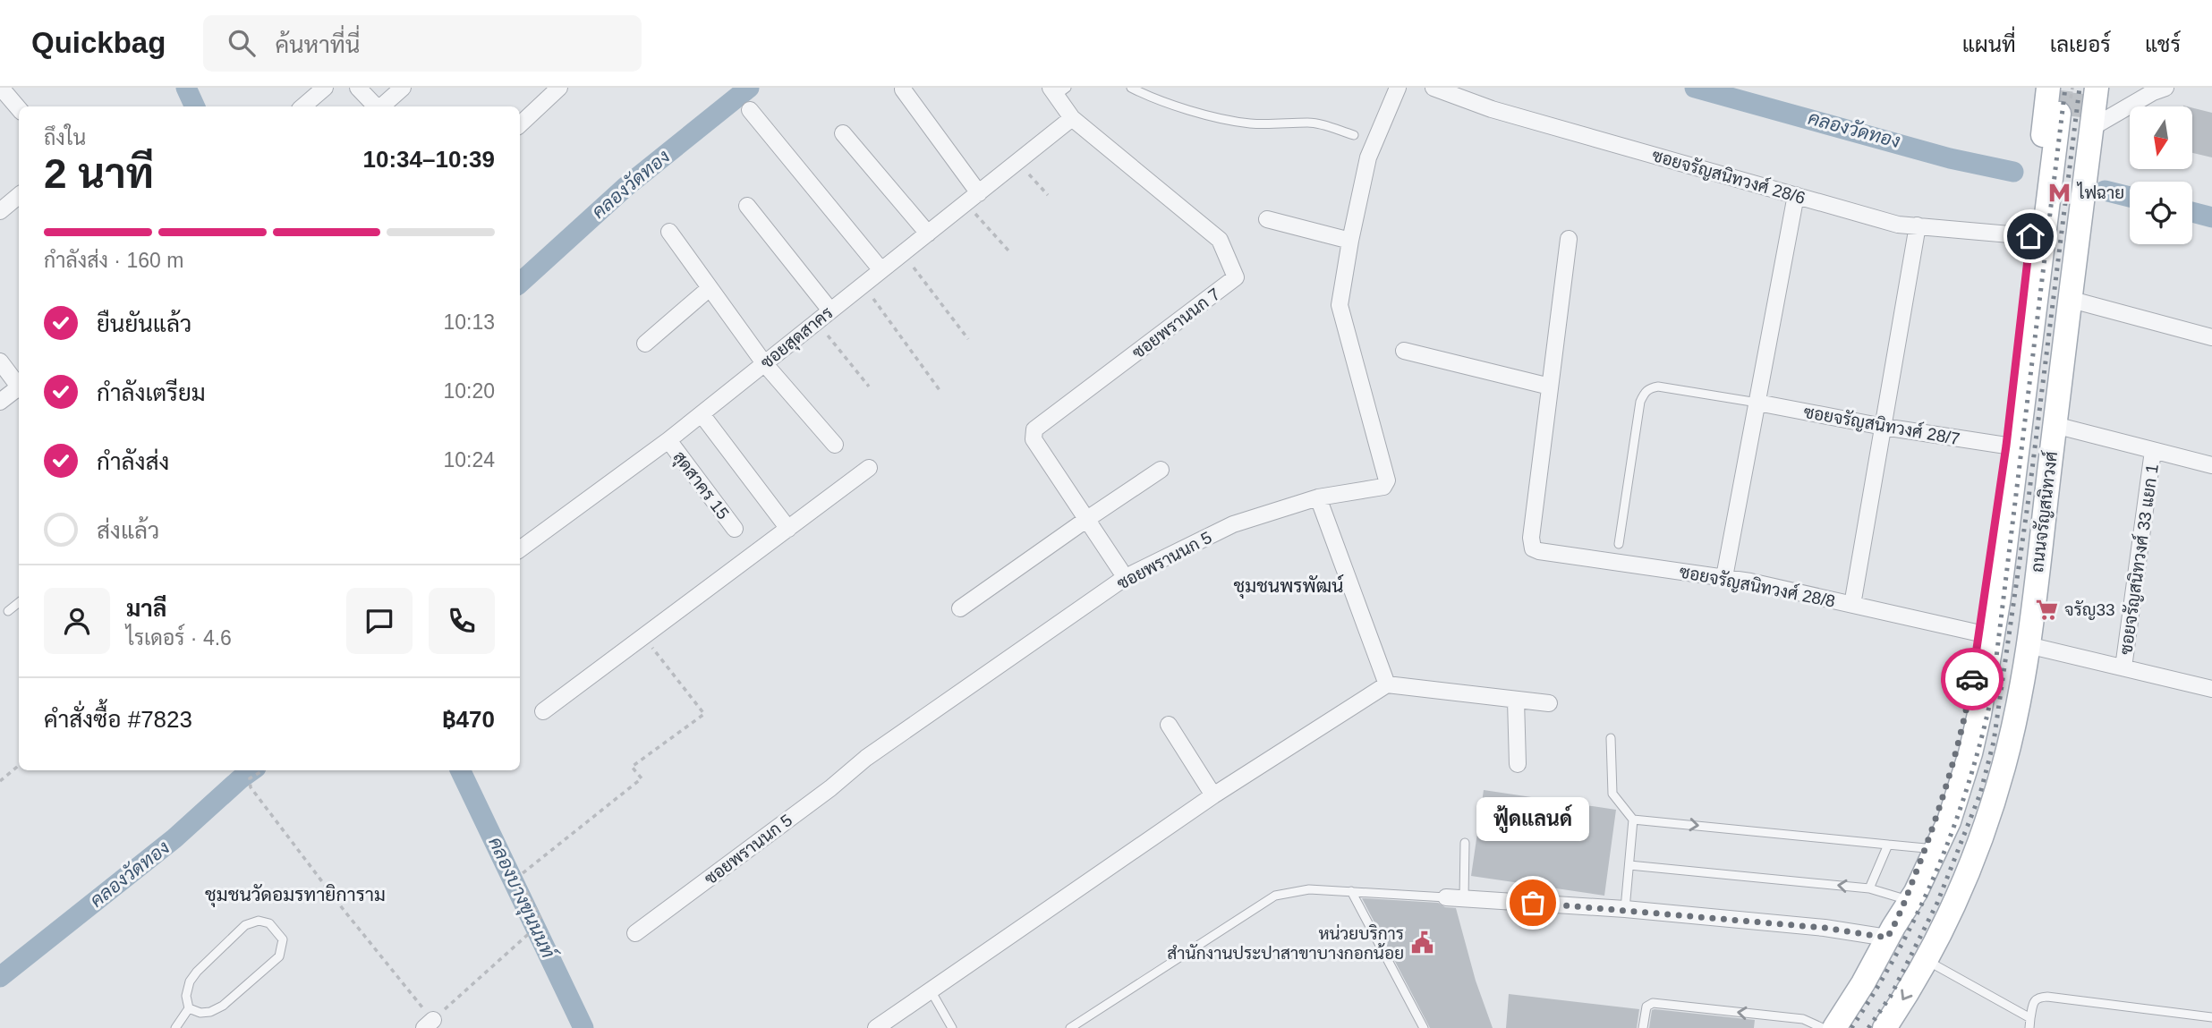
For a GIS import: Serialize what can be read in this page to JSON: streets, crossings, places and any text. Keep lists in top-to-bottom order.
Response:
{
  "streets": {
    "main road": ["ถนนจรัญสนิทวงศ์"],
    "street": [
      "ซอยจรัญสนิทวงศ์ 28/6",
      "ซอยพรานนก 7",
      "ซอยสุดสาคร",
      "ซอยจรัญสนิทวงศ์ 28/7",
      "สุดสาคร 15",
      "ซอยจรัญสนิทวงศ์ 33 แยก 1",
      "ซอยพรานนก 5",
      "ซอยจรัญสนิทวงศ์ 28/8"
    ]
  },
  "crossings": [
    ["ซอยจรัญสนิทวงศ์ 28/6", "ถนนจรัญสนิทวงศ์"],
    ["ซอยพรานนก 7", "ซอยสุดสาคร"],
    ["ซอยสุดสาคร", "สุดสาคร 15"],
    ["ซอยจรัญสนิทวงศ์ 28/7", "ถนนจรัญสนิทวงศ์"],
    ["ถนนจรัญสนิทวงศ์", "ซอยจรัญสนิทวงศ์ 28/8"]
  ],
  "districts": ["ชุมชนพรพัฒน์", "ชุมชนวัดอมรทายิการาม"],
  "water": ["คลองวัดทอง", "คลองบางขุนนนท์"],
  "places": {
    "metro station": ["ไฟฉาย"],
    "supermarket": ["จรัญ33"],
    "other": ["ฟู้ดแลนด์"],
    "public building": ["หน่วยบริการ สำนักงานประปาสาขาบางกอกน้อย"]
  },
  "north": "bottom",
  "page": {
    "header": "Quickbag",
    "search": "ค้นหาที่นี่",
    "nav": ["แผนที่", "เลเยอร์", "แชร์"],
    "heading": ["2 นาที", "ถึงใน", "10:34–10:39"],
    "panel": [
      "มาลี",
      "ไรเดอร์ · 4.6",
      "คำสั่งซื้อ #7823",
      "฿470"
    ],
    "bar": "กำลังส่ง · 160 m",
    "list": [
      ["ยืนยันแล้ว", "10:13"],
      ["กำลังเตรียม", "10:20"],
      ["กำลังส่ง", "10:24"],
      "ส่งแล้ว"
    ],
    "bubble": "ฟู้ดแลนด์"
  }
}
